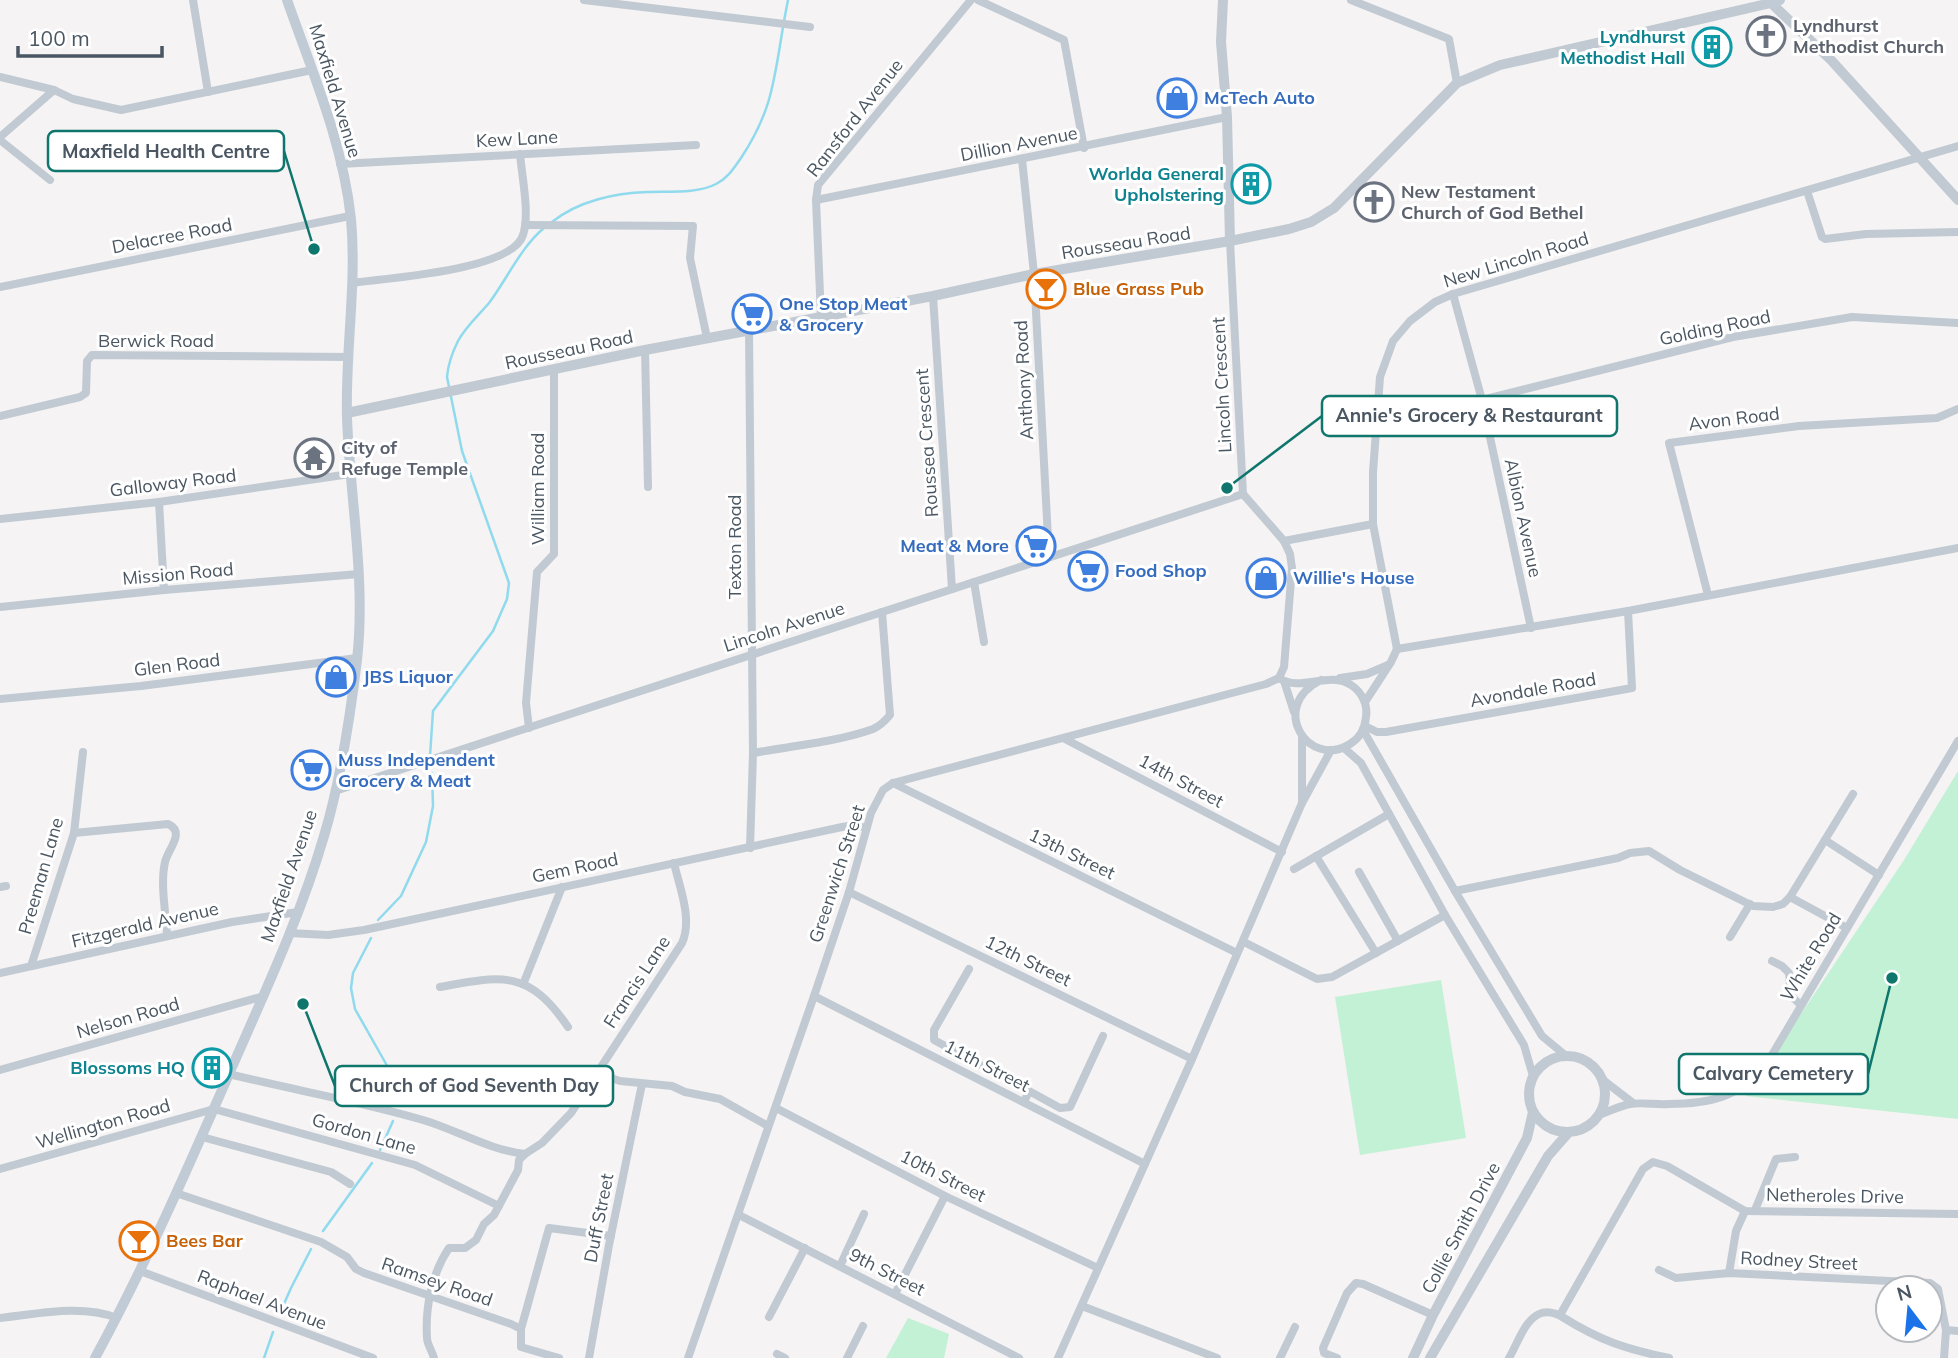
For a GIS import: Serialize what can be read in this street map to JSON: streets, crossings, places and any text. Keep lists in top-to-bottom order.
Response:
{
  "streets": {
    "main road": ["Maxfield Avenue"],
    "street": [
      "Ransford Avenue",
      "Kew Lane",
      "Dillion Avenue",
      "Delacree Road",
      "Rousseau Road",
      "New Lincoln Road",
      "Golding Road",
      "Berwick Road",
      "Anthony Road",
      "Lincoln Crescent",
      "Avon Road",
      "Roussea Crescent",
      "Galloway Road",
      "William Road",
      "Albion Avenue",
      "Texton Road",
      "Mission Road",
      "Lincoln Avenue",
      "Glen Road",
      "Avondale Road",
      "14th Street",
      "13th Street",
      "Gem Road",
      "Greenwich Street",
      "Preeman Lane",
      "Fitzgerald Avenue",
      "White Road",
      "12th Street",
      "Francis Lane",
      "Nelson Road",
      "11th Street",
      "Wellington Road",
      "Gordon Lane",
      "10th Street",
      "Netheroles Drive",
      "Duff Street",
      "Collie Smith Drive",
      "Rodney Street",
      "9th Street",
      "Ramsey Road",
      "Raphael Avenue"
    ]
  },
  "crossings": [
    ["Maxfield Avenue", "Kew Lane"],
    ["Maxfield Avenue", "Delacree Road"],
    ["Maxfield Avenue", "Rousseau Road"],
    ["Maxfield Avenue", "Berwick Road"],
    ["Maxfield Avenue", "Galloway Road"],
    ["Maxfield Avenue", "Mission Road"],
    ["Maxfield Avenue", "Lincoln Avenue"],
    ["Maxfield Avenue", "Glen Road"],
    ["Maxfield Avenue", "Gem Road"],
    ["Maxfield Avenue", "Fitzgerald Avenue"],
    ["Maxfield Avenue", "Nelson Road"],
    ["Maxfield Avenue", "Wellington Road"],
    ["Maxfield Avenue", "Gordon Lane"],
    ["Maxfield Avenue", "Ramsey Road"],
    ["Maxfield Avenue", "Raphael Avenue"],
    ["Ransford Avenue", "Dillion Avenue"],
    ["Ransford Avenue", "Rousseau Road"],
    ["Dillion Avenue", "Anthony Road"],
    ["Rousseau Road", "Anthony Road"],
    ["Rousseau Road", "Lincoln Crescent"],
    ["Rousseau Road", "Roussea Crescent"],
    ["Rousseau Road", "William Road"],
    ["Rousseau Road", "Texton Road"],
    ["New Lincoln Road", "Albion Avenue"],
    ["Golding Road", "Albion Avenue"],
    ["Anthony Road", "Lincoln Avenue"],
    ["Lincoln Crescent", "Lincoln Avenue"],
    ["Roussea Crescent", "Lincoln Avenue"],
    ["William Road", "Lincoln Avenue"],
    ["Texton Road", "Lincoln Avenue"],
    ["Texton Road", "Gem Road"],
    ["13th Street", "Greenwich Street"],
    ["Gem Road", "Greenwich Street"],
    ["Gem Road", "Francis Lane"],
    ["Greenwich Street", "12th Street"],
    ["Greenwich Street", "11th Street"],
    ["Greenwich Street", "10th Street"],
    ["Greenwich Street", "9th Street"],
    ["Preeman Lane", "Fitzgerald Avenue"],
    ["White Road", "Collie Smith Drive"],
    ["Wellington Road", "Gordon Lane"]
  ],
  "places": {
    "church": ["Lyndhurst Methodist Church", "New Testament Church of God Bethel"],
    "building": ["Lyndhurst Methodist Hall", "Worlda General Upholstering", "Blossoms HQ"],
    "shop": ["McTech Auto", "Willie's House", "JBS Liquor"],
    "other": [
      "Maxfield Health Centre",
      "Annie's Grocery & Restaurant",
      "Calvary Cemetery",
      "Church of God Seventh Day"
    ],
    "bar": ["Blue Grass Pub", "Bees Bar"],
    "supermarket": [
      "One Stop Meat & Grocery",
      "Meat & More",
      "Food Shop",
      "Muss Independent Grocery & Meat"
    ],
    "temple": ["City of Refuge Temple"]
  },
  "scale_bar": "100 m",
  "north": "top"
}
